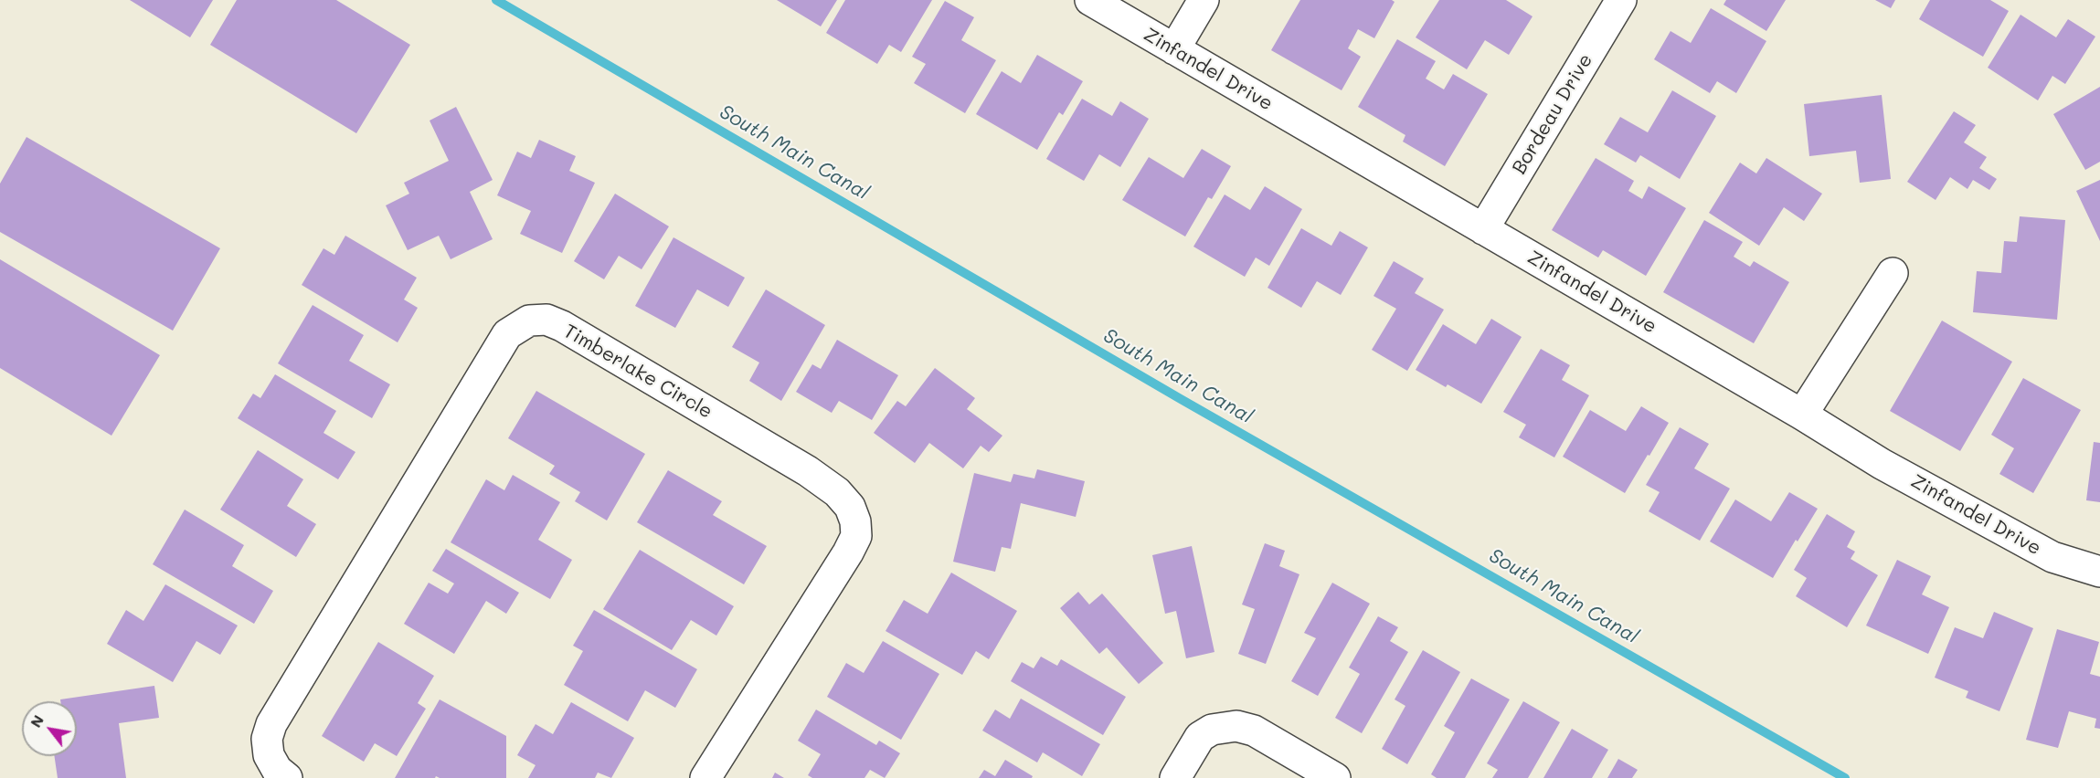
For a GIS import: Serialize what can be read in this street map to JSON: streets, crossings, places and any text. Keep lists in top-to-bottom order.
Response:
{
  "streets": {
    "street": ["Zinfandel Drive", "Bordeau Drive", "Timberlake Circle"]
  },
  "crossings": [
    ["Zinfandel Drive", "Bordeau Drive"]
  ],
  "water": ["South Main Canal"],
  "north": "top left"
}
